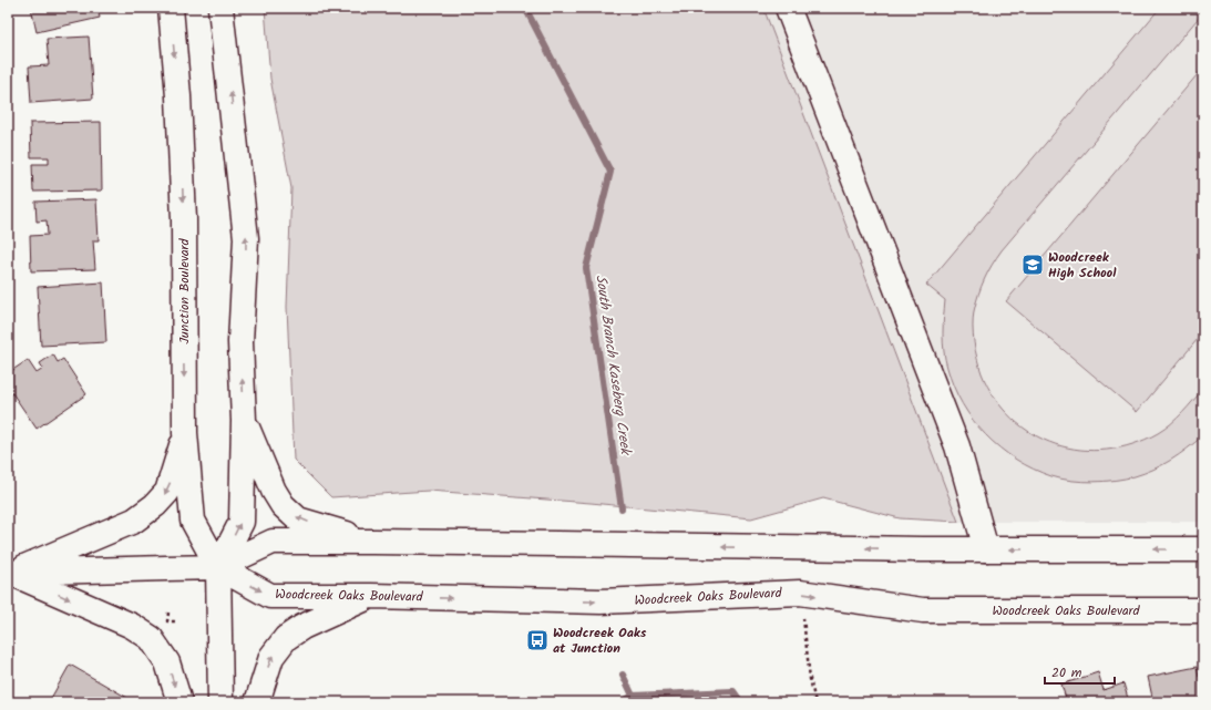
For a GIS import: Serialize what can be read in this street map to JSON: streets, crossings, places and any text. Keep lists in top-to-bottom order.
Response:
{
  "streets": {
    "main road": ["Junction Boulevard", "Woodcreek Oaks Boulevard"]
  },
  "crossings": [
    ["Junction Boulevard", "Woodcreek Oaks Boulevard"]
  ],
  "water": ["South Branch Kaseberg Creek"],
  "places": {
    "school or university": ["Woodcreek High School"],
    "bus stop": ["Woodcreek Oaks at Junction"]
  },
  "scale_bar": "20 m"
}
